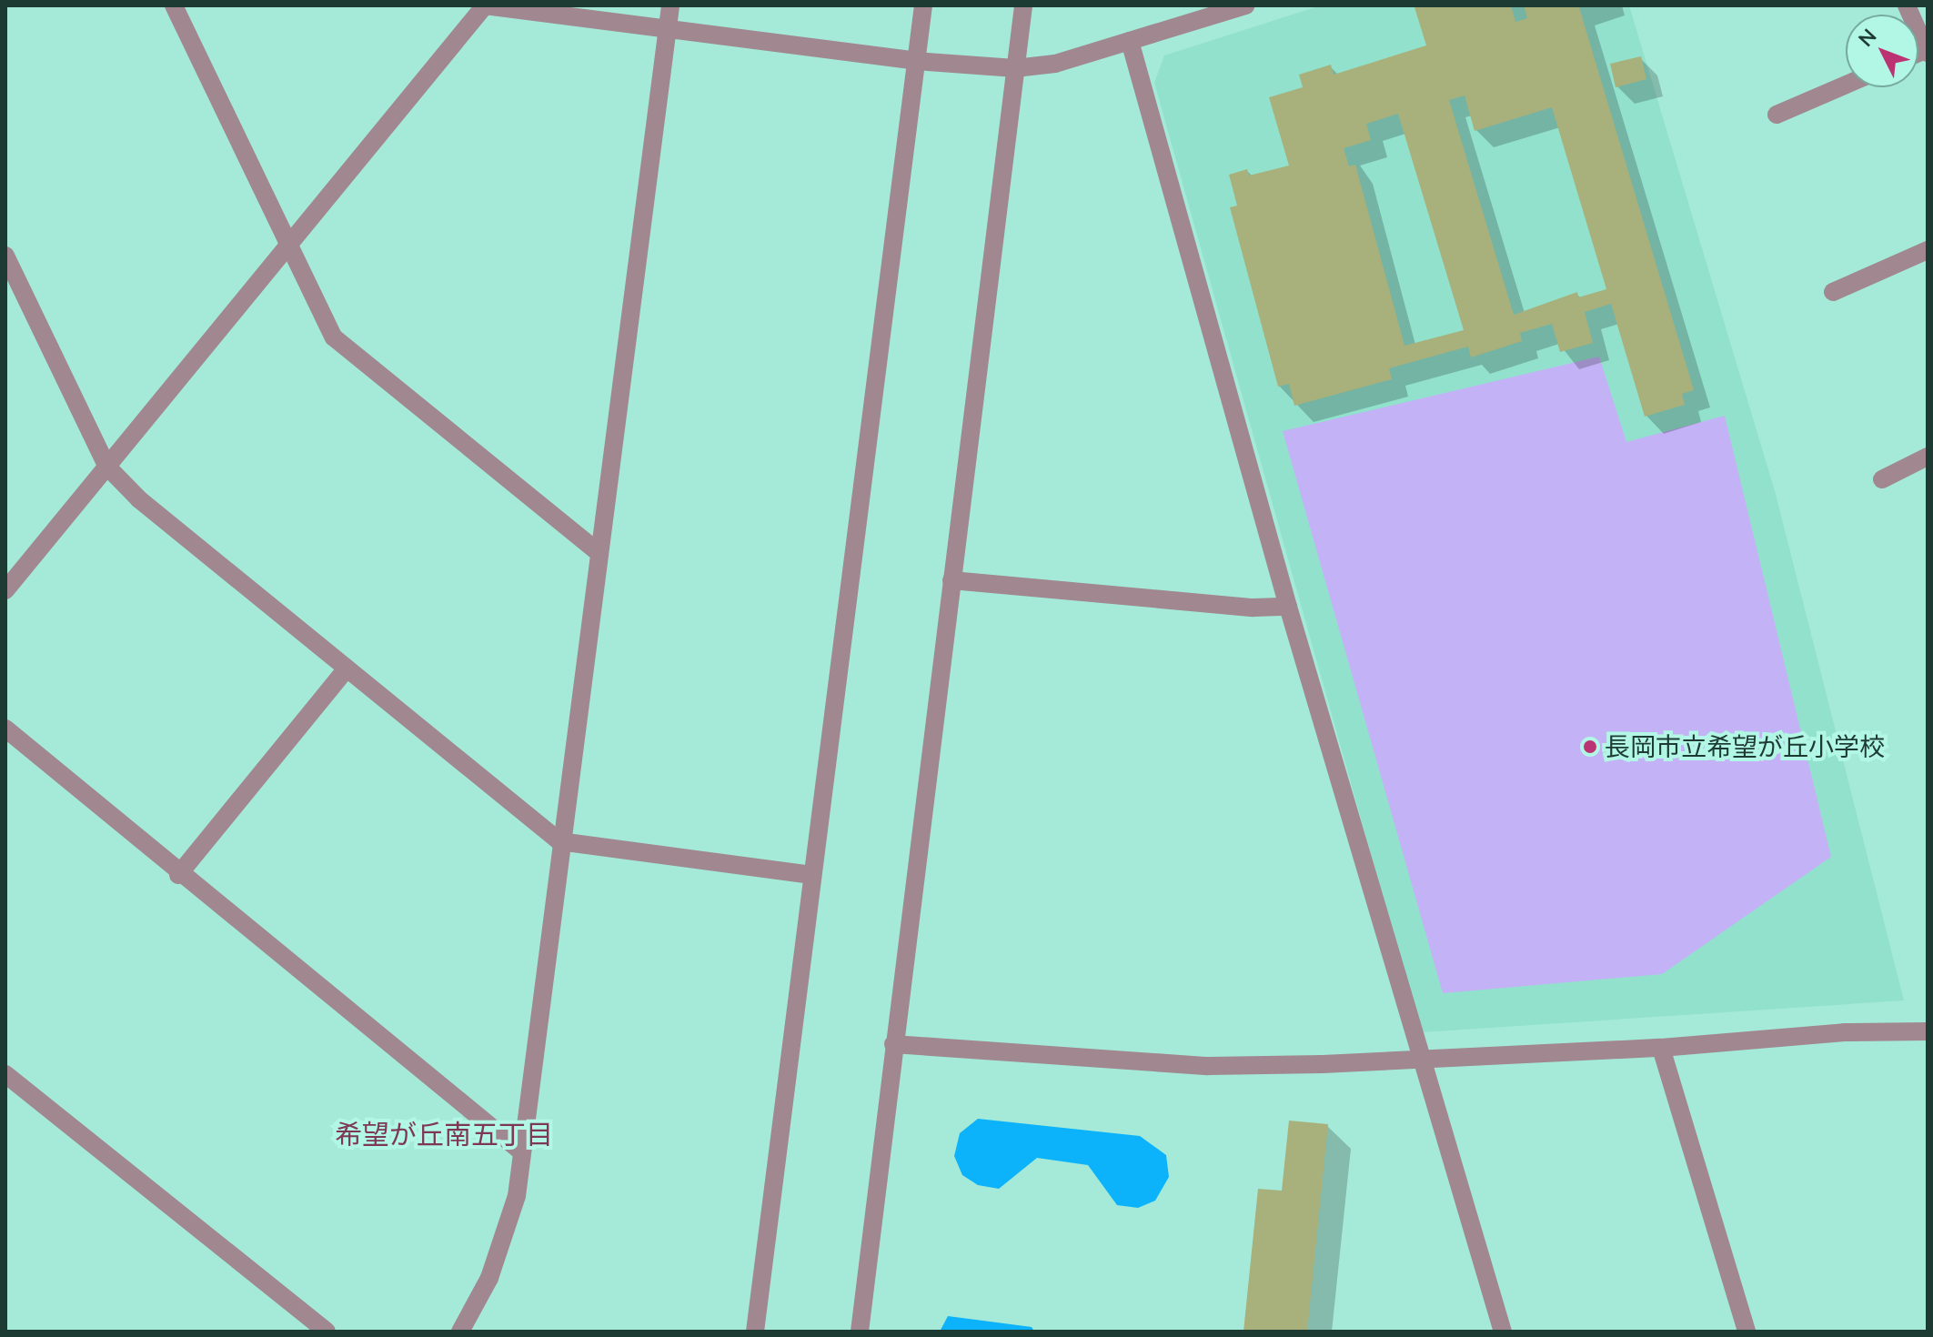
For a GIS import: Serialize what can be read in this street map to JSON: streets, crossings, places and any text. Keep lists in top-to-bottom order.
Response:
{
  "districts": ["希望が丘南五丁目"],
  "places": ["長岡市立希望が丘小学校"],
  "north": "top left"
}
